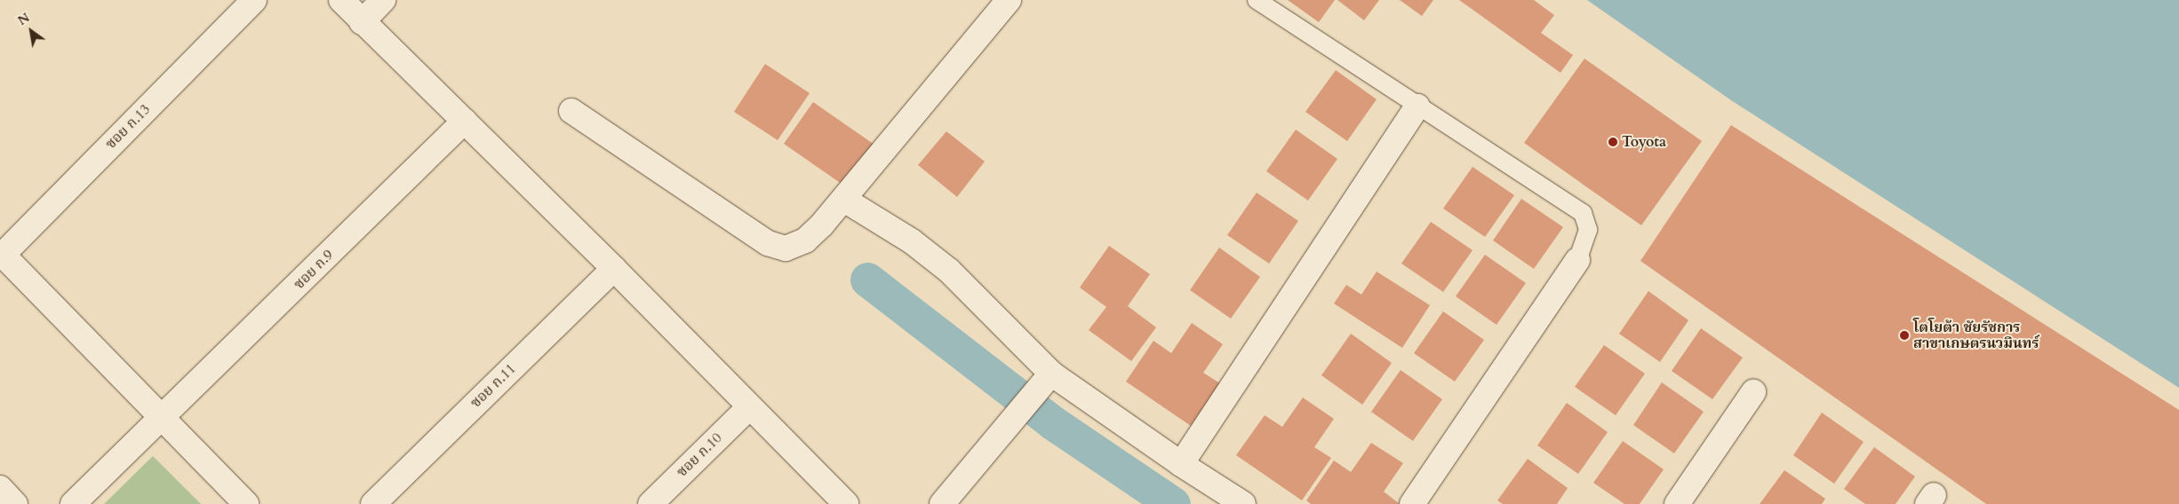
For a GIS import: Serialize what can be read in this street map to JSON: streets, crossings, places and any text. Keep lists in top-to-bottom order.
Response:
{
  "streets": {
    "street": [
      "ซอย ก.13",
      "ซอย ก.9",
      "ซอย ก.11",
      "ซอย ก.10"
    ]
  },
  "places": ["Toyota", "โตโยต้า ชัยรัชการ สาขาเกษตรนวมินทร์"],
  "north": "top left"
}
